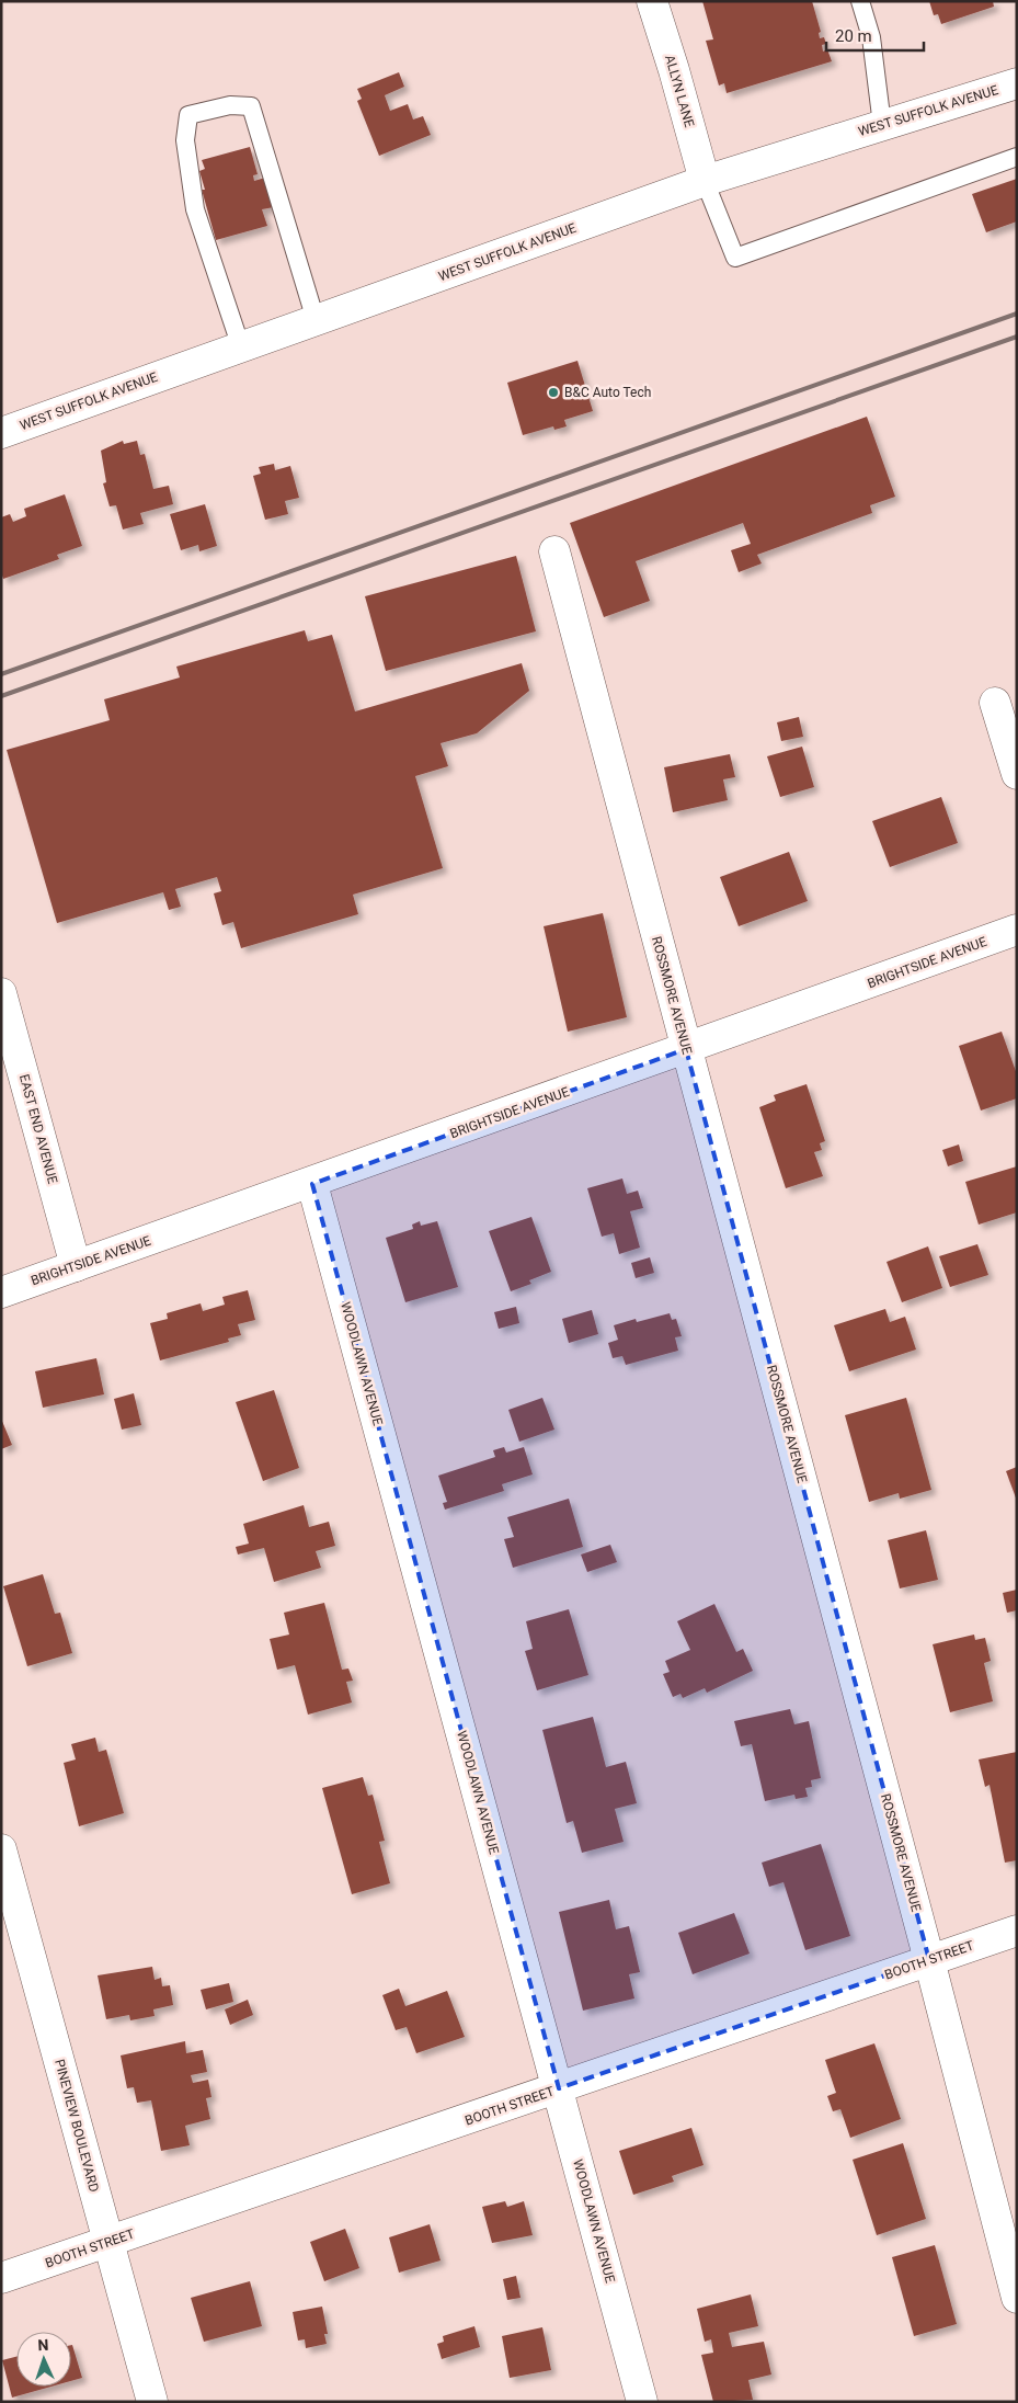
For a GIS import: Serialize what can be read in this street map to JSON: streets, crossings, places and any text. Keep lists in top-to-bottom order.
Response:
{
  "streets": {
    "street": [
      "ALLYN LANE",
      "WEST SUFFOLK AVENUE",
      "BRIGHTSIDE AVENUE",
      "ROSSMORE AVENUE",
      "EAST END AVENUE",
      "WOODLAWN AVENUE",
      "BOOTH STREET",
      "PINEVIEW BOULEVARD"
    ]
  },
  "crossings": [
    ["ALLYN LANE", "WEST SUFFOLK AVENUE"],
    ["BRIGHTSIDE AVENUE", "ROSSMORE AVENUE"],
    ["BRIGHTSIDE AVENUE", "EAST END AVENUE"],
    ["BRIGHTSIDE AVENUE", "WOODLAWN AVENUE"],
    ["ROSSMORE AVENUE", "BOOTH STREET"],
    ["WOODLAWN AVENUE", "BOOTH STREET"],
    ["BOOTH STREET", "PINEVIEW BOULEVARD"]
  ],
  "places": ["B&C Auto Tech"],
  "scale_bar": "20 m",
  "north": "top"
}
